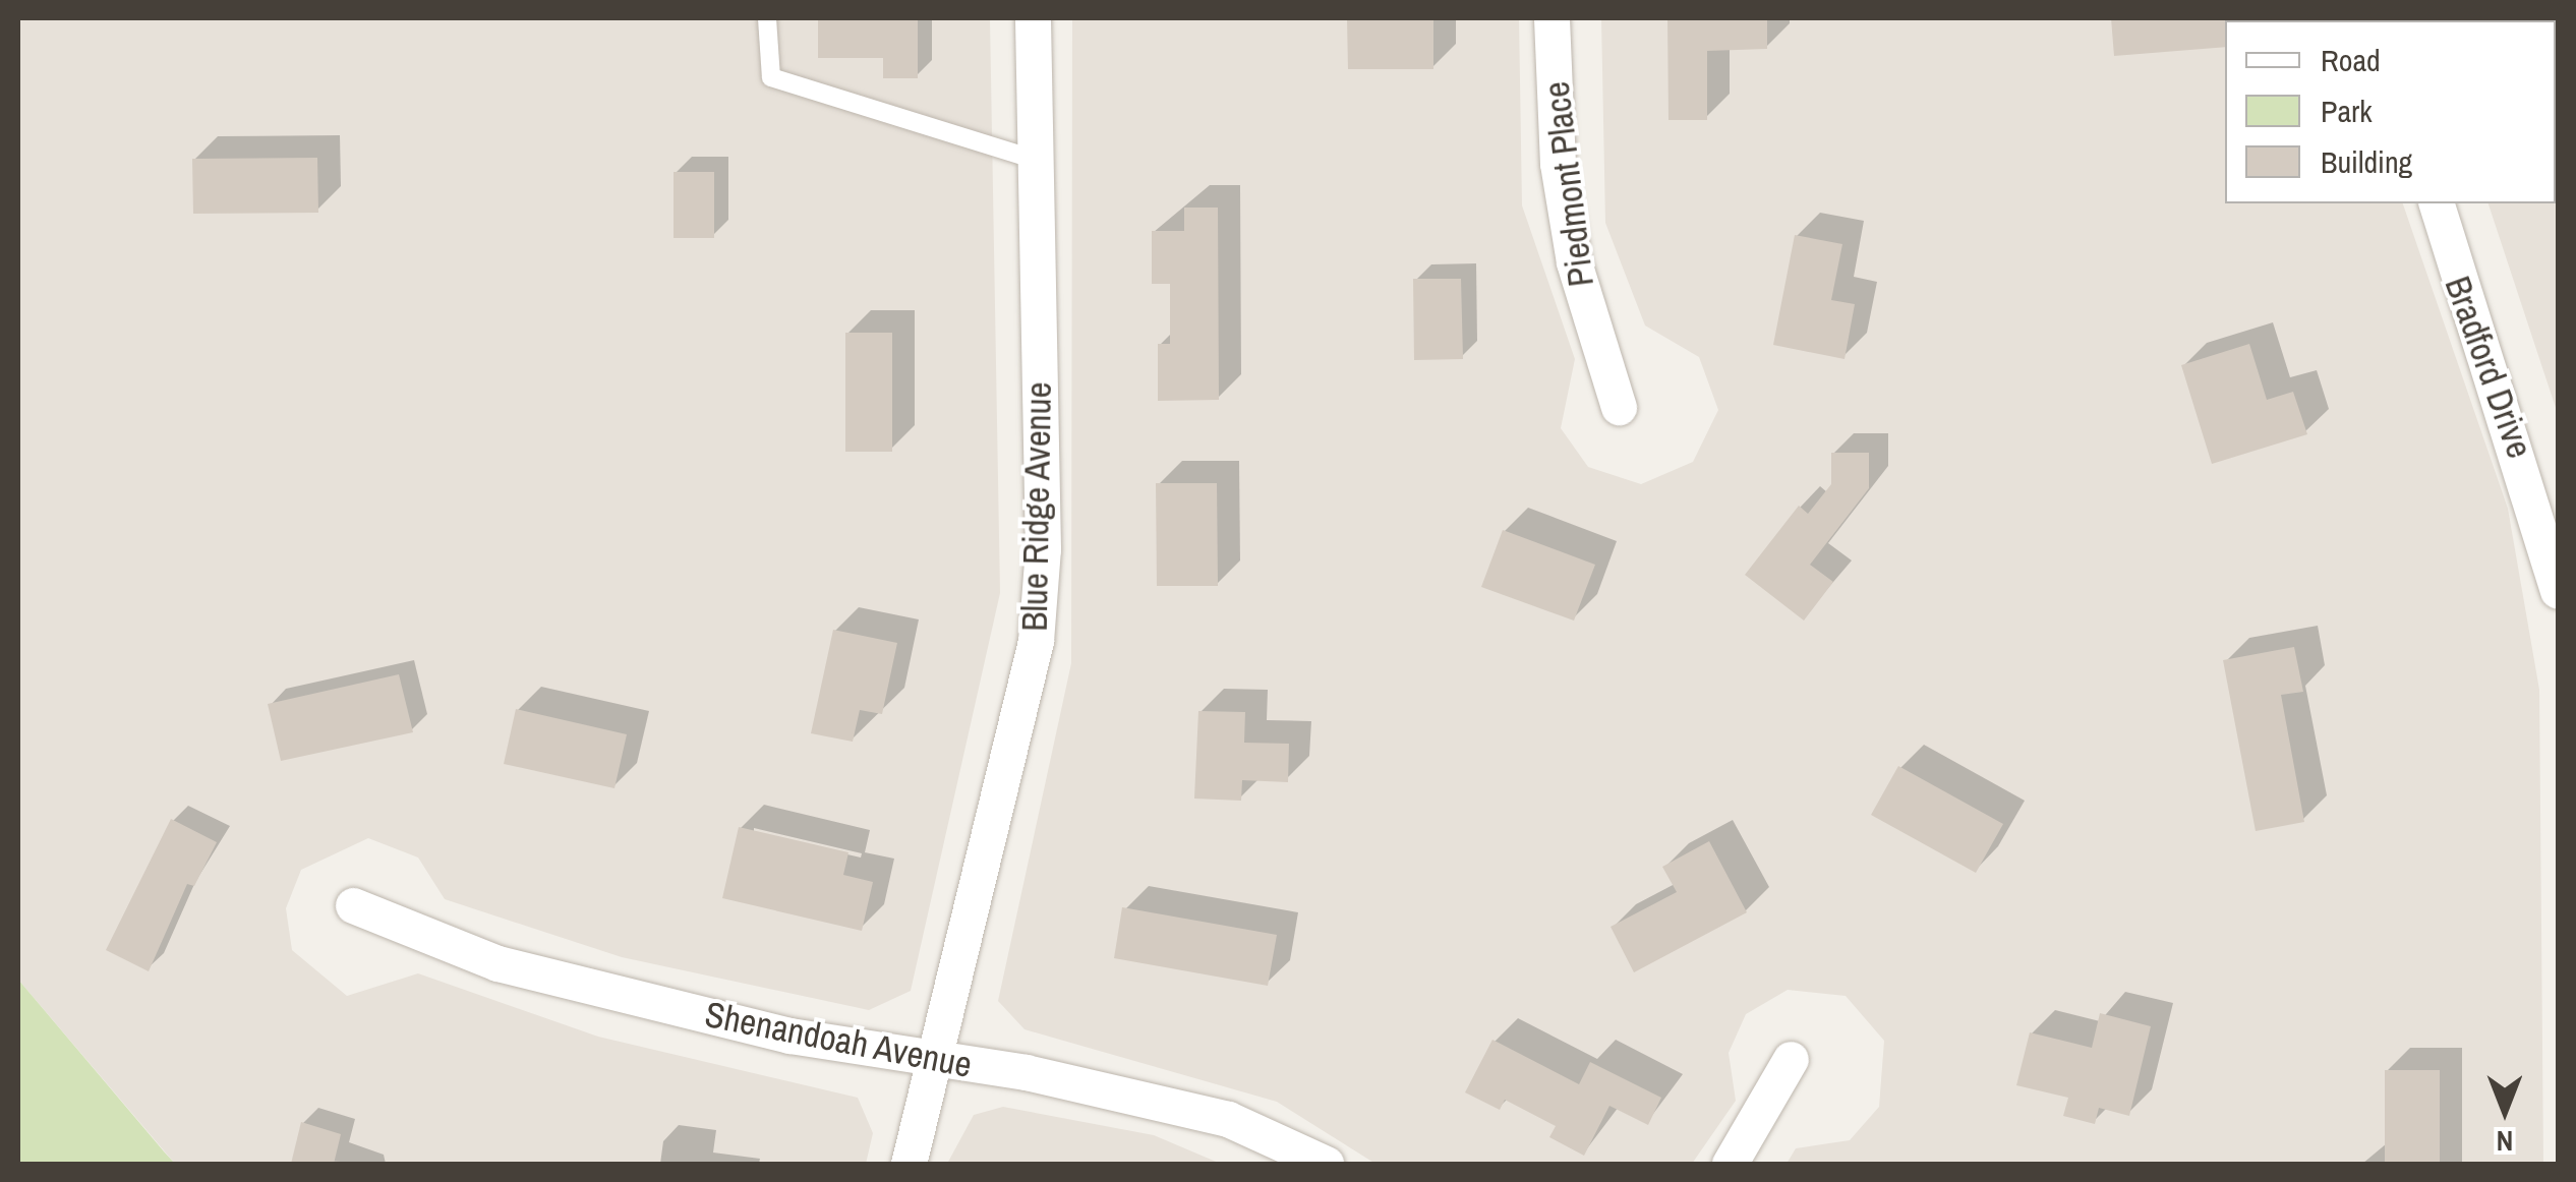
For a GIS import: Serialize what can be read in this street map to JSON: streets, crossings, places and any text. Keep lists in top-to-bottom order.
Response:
{
  "streets": {
    "street": [
      "Piedmont Place",
      "Bradford Drive",
      "Blue Ridge Avenue",
      "Shenandoah Avenue"
    ]
  },
  "crossings": [
    ["Blue Ridge Avenue", "Shenandoah Avenue"]
  ],
  "legend": ["Road", "Park", "Building"],
  "north": "bottom"
}
